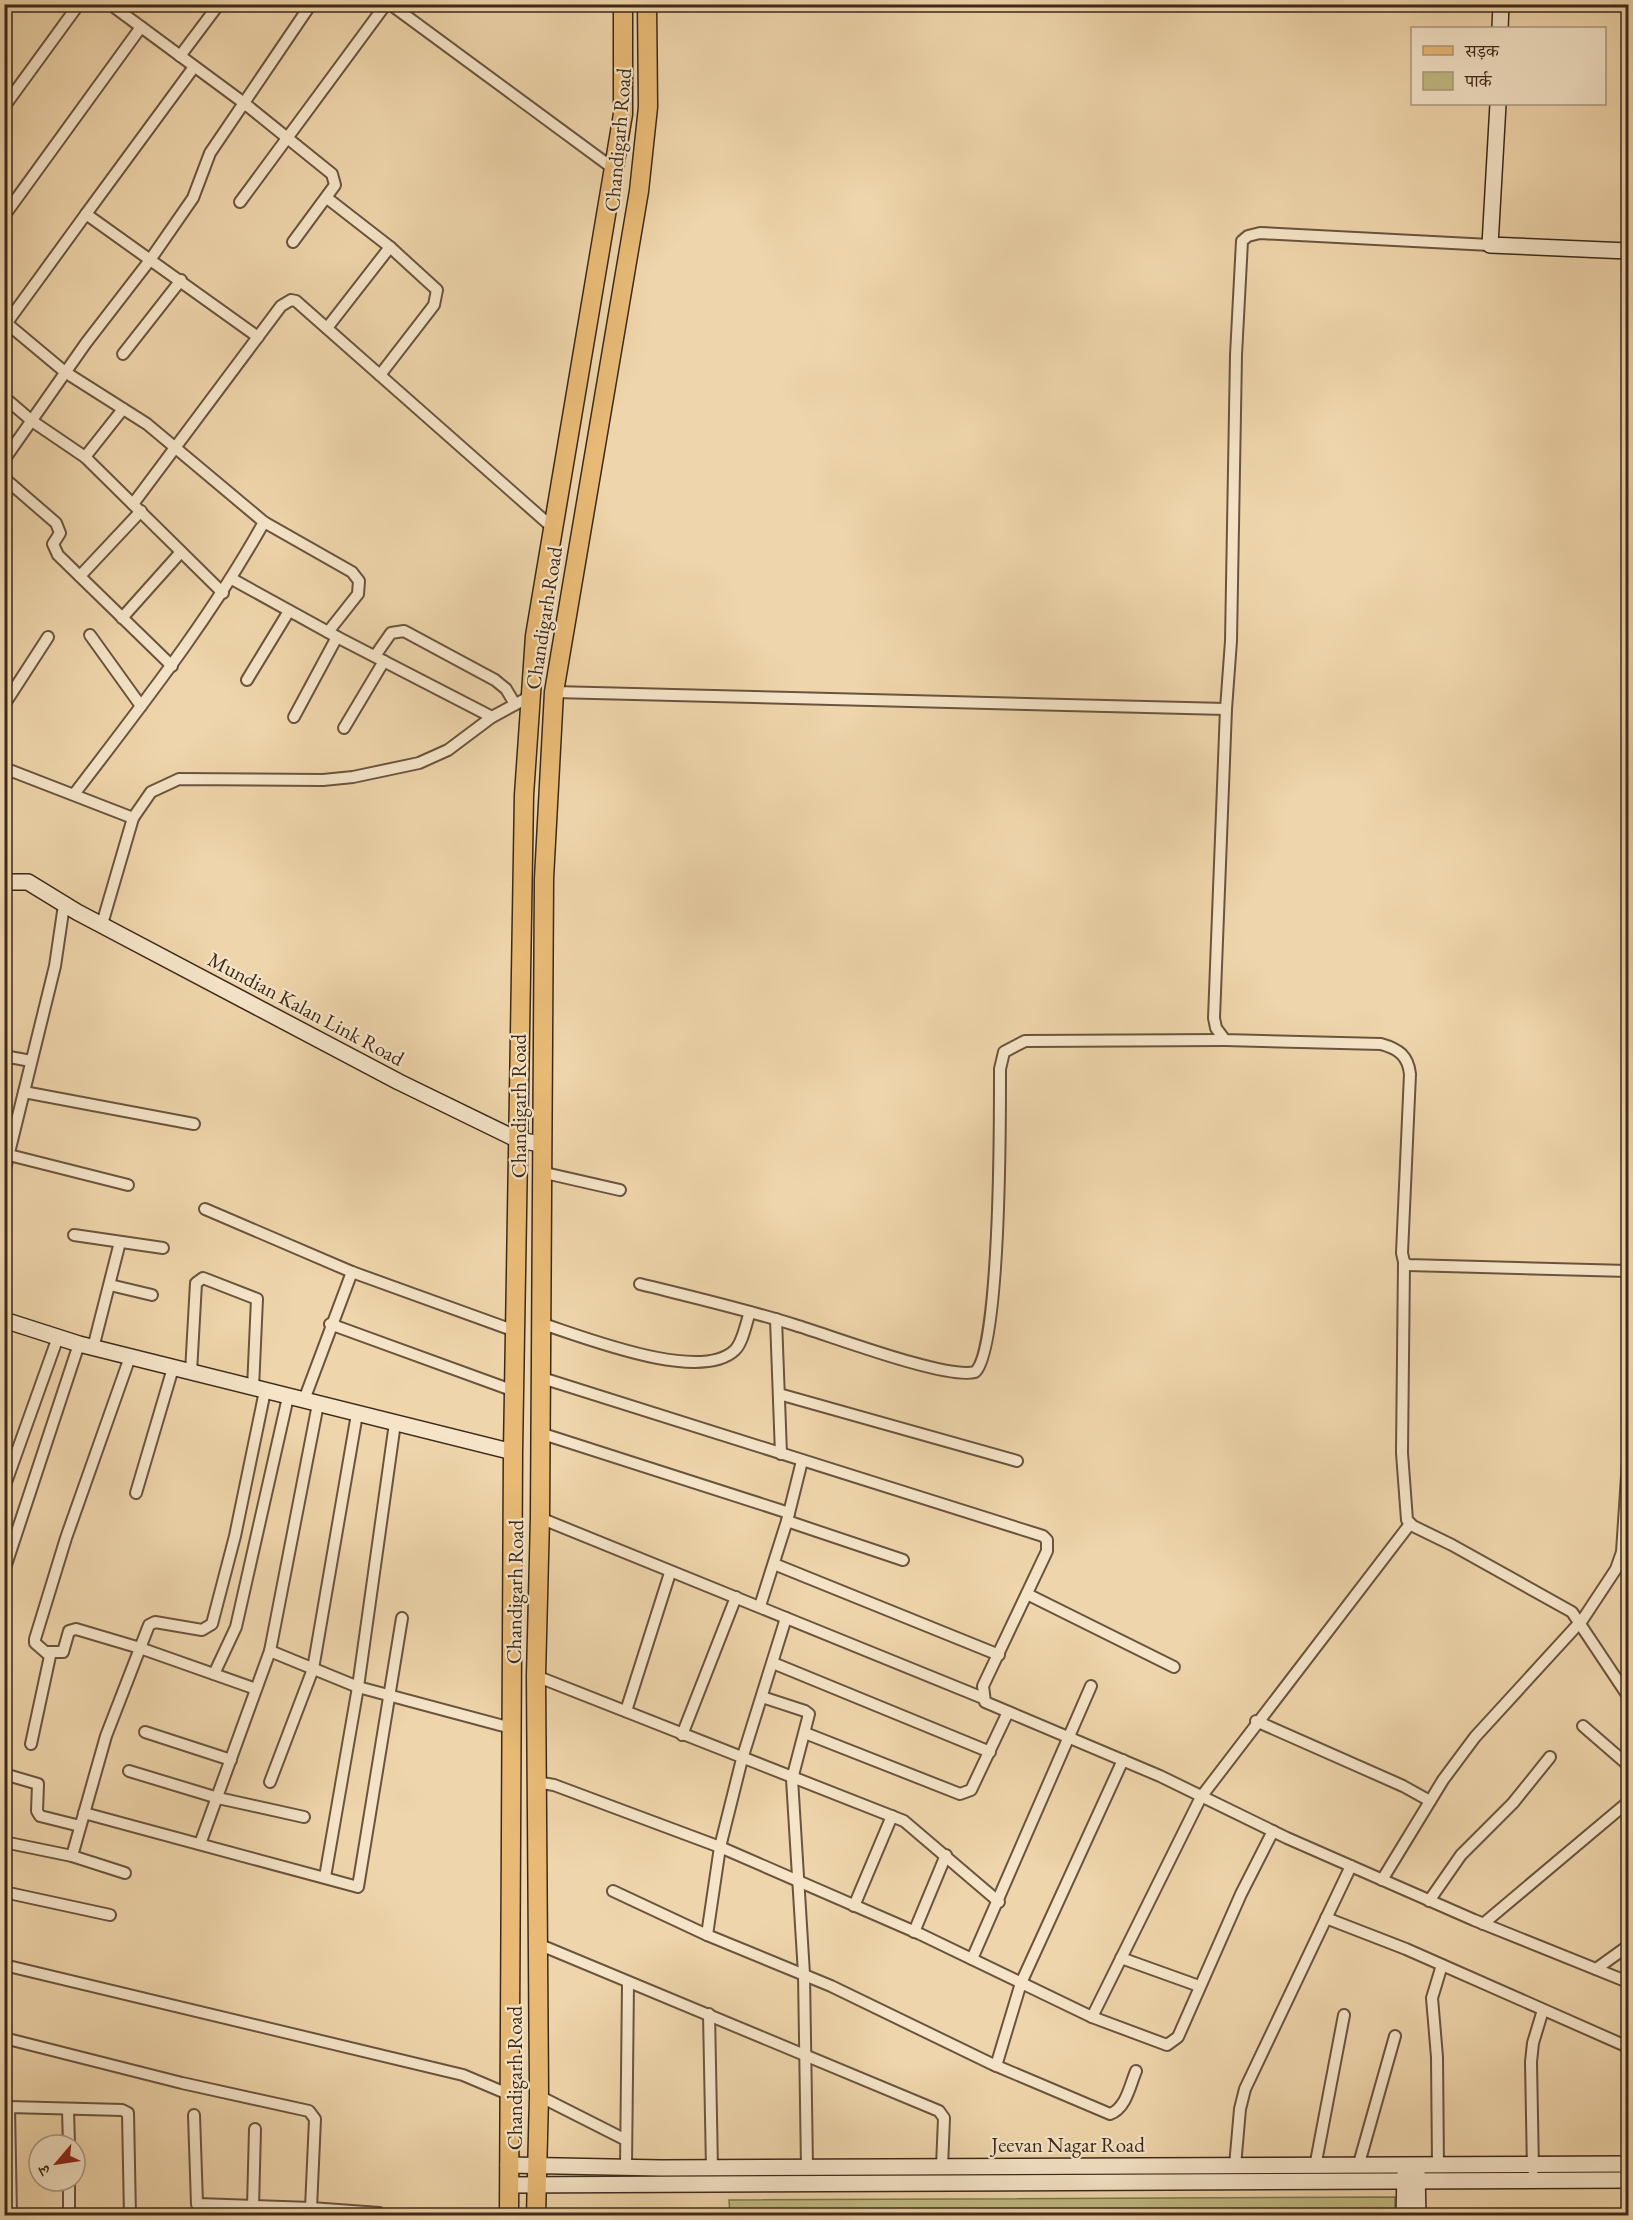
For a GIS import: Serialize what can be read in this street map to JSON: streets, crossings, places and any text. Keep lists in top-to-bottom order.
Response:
{
  "streets": {
    "main road": ["Chandigarh Road"],
    "street": ["Mundian Kalan Link Road", "Jeevan Nagar Road"]
  },
  "crossings": [
    ["Chandigarh Road", "Mundian Kalan Link Road"],
    ["Chandigarh Road", "Jeevan Nagar Road"]
  ],
  "legend": ["सड़क", "पार्क"],
  "north": "bottom left"
}
